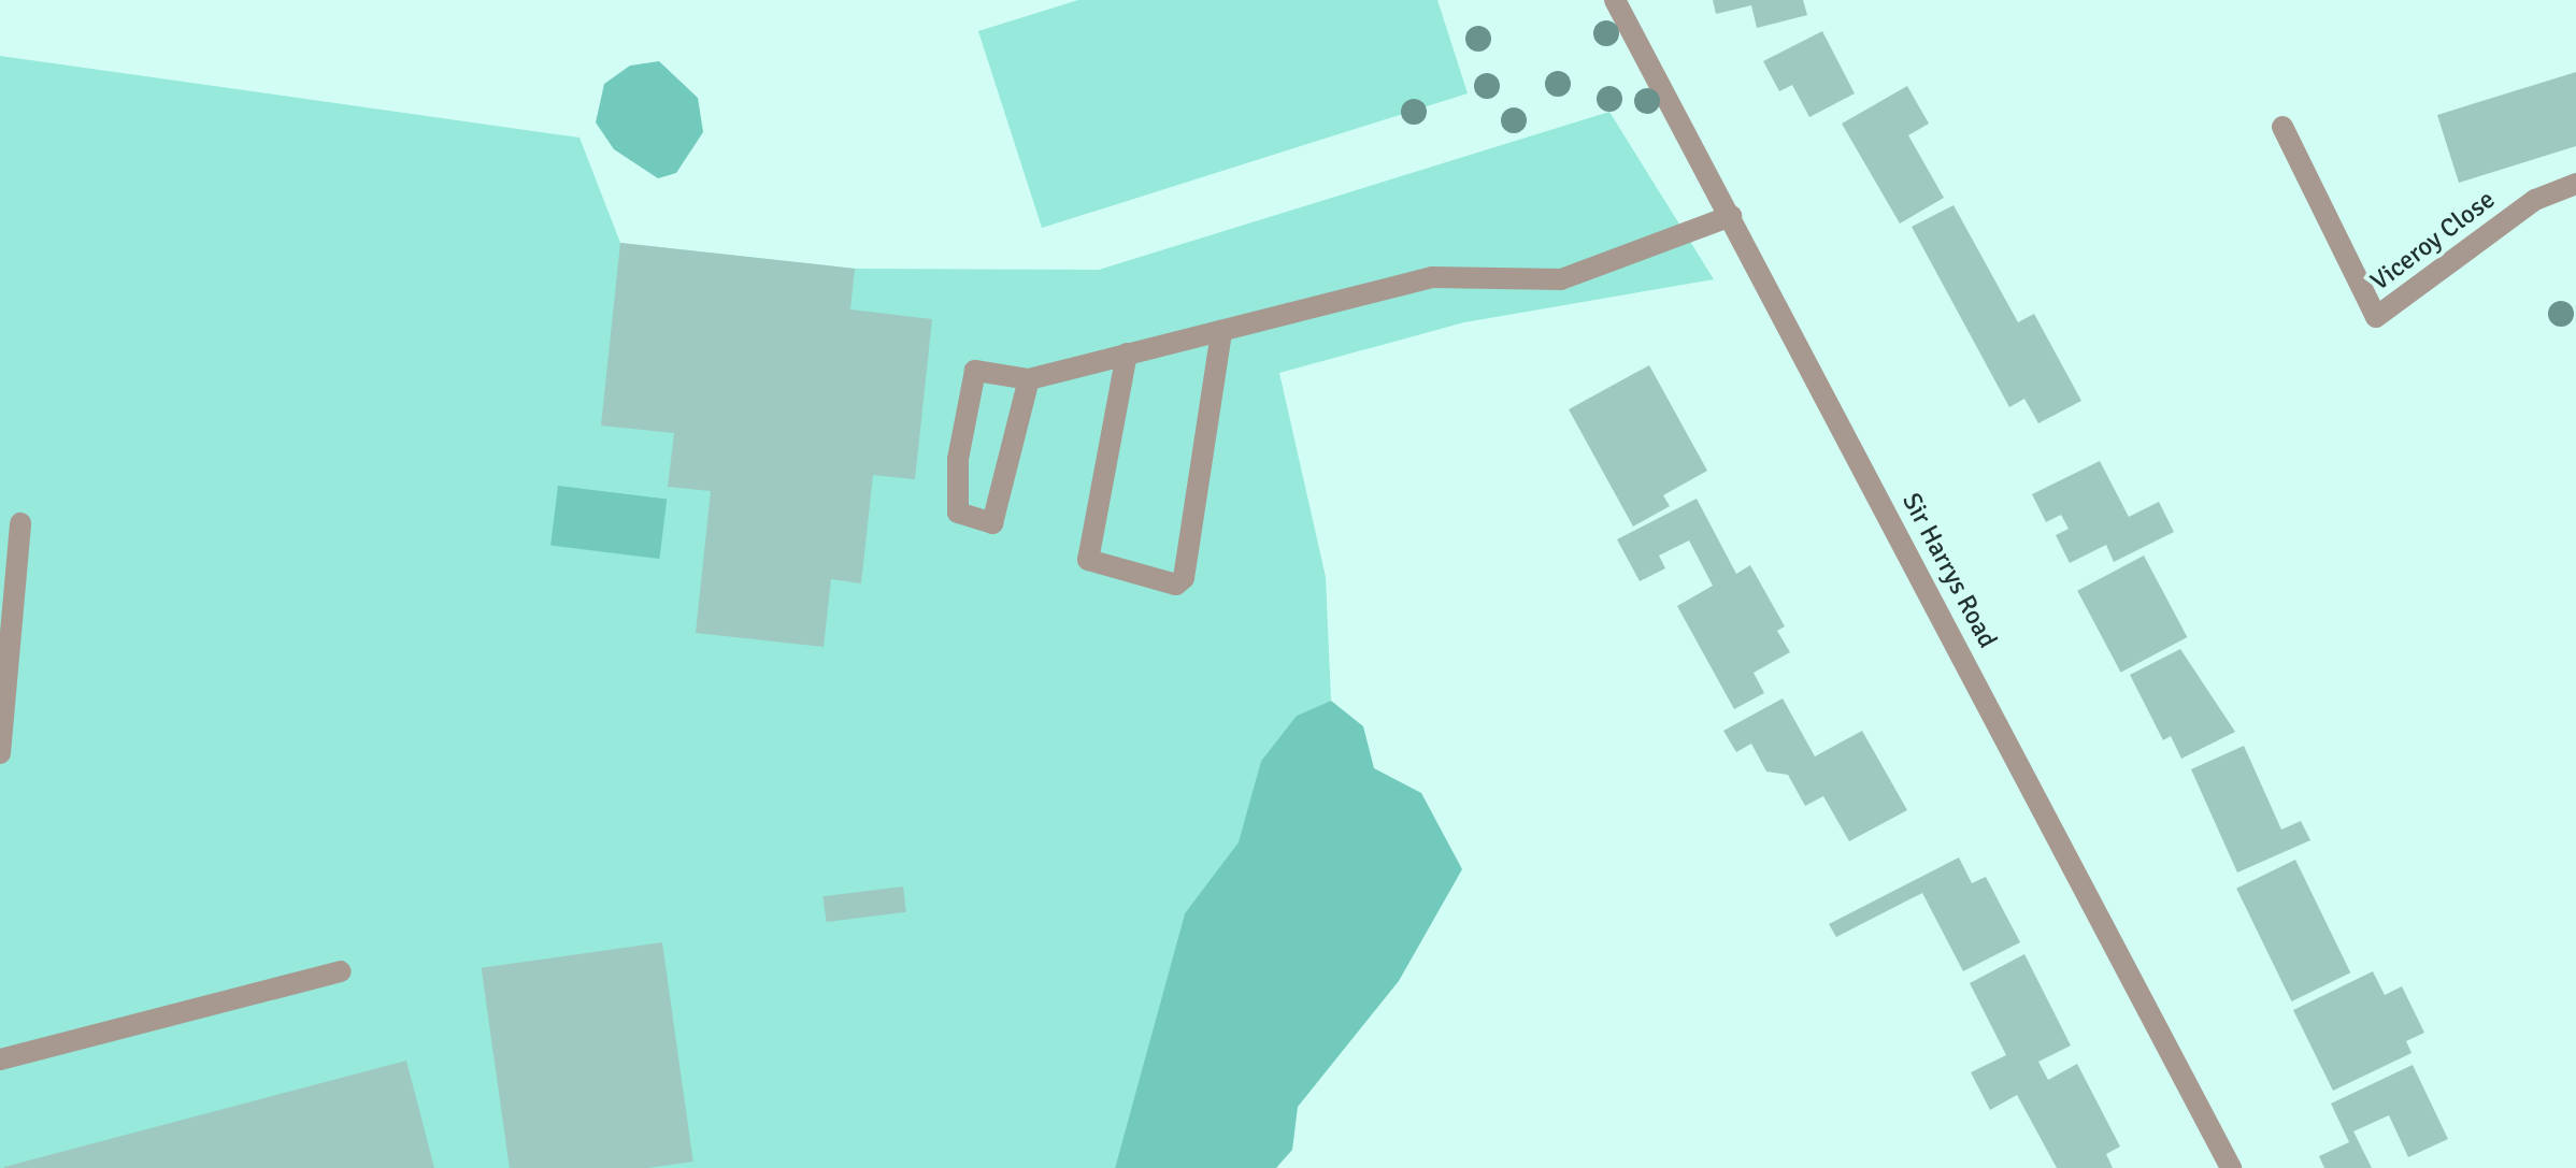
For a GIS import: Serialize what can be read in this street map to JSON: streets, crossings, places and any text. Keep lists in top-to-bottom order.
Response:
{
  "streets": {
    "street": ["Viceroy Close", "Sir Harrys Road"]
  }
}
